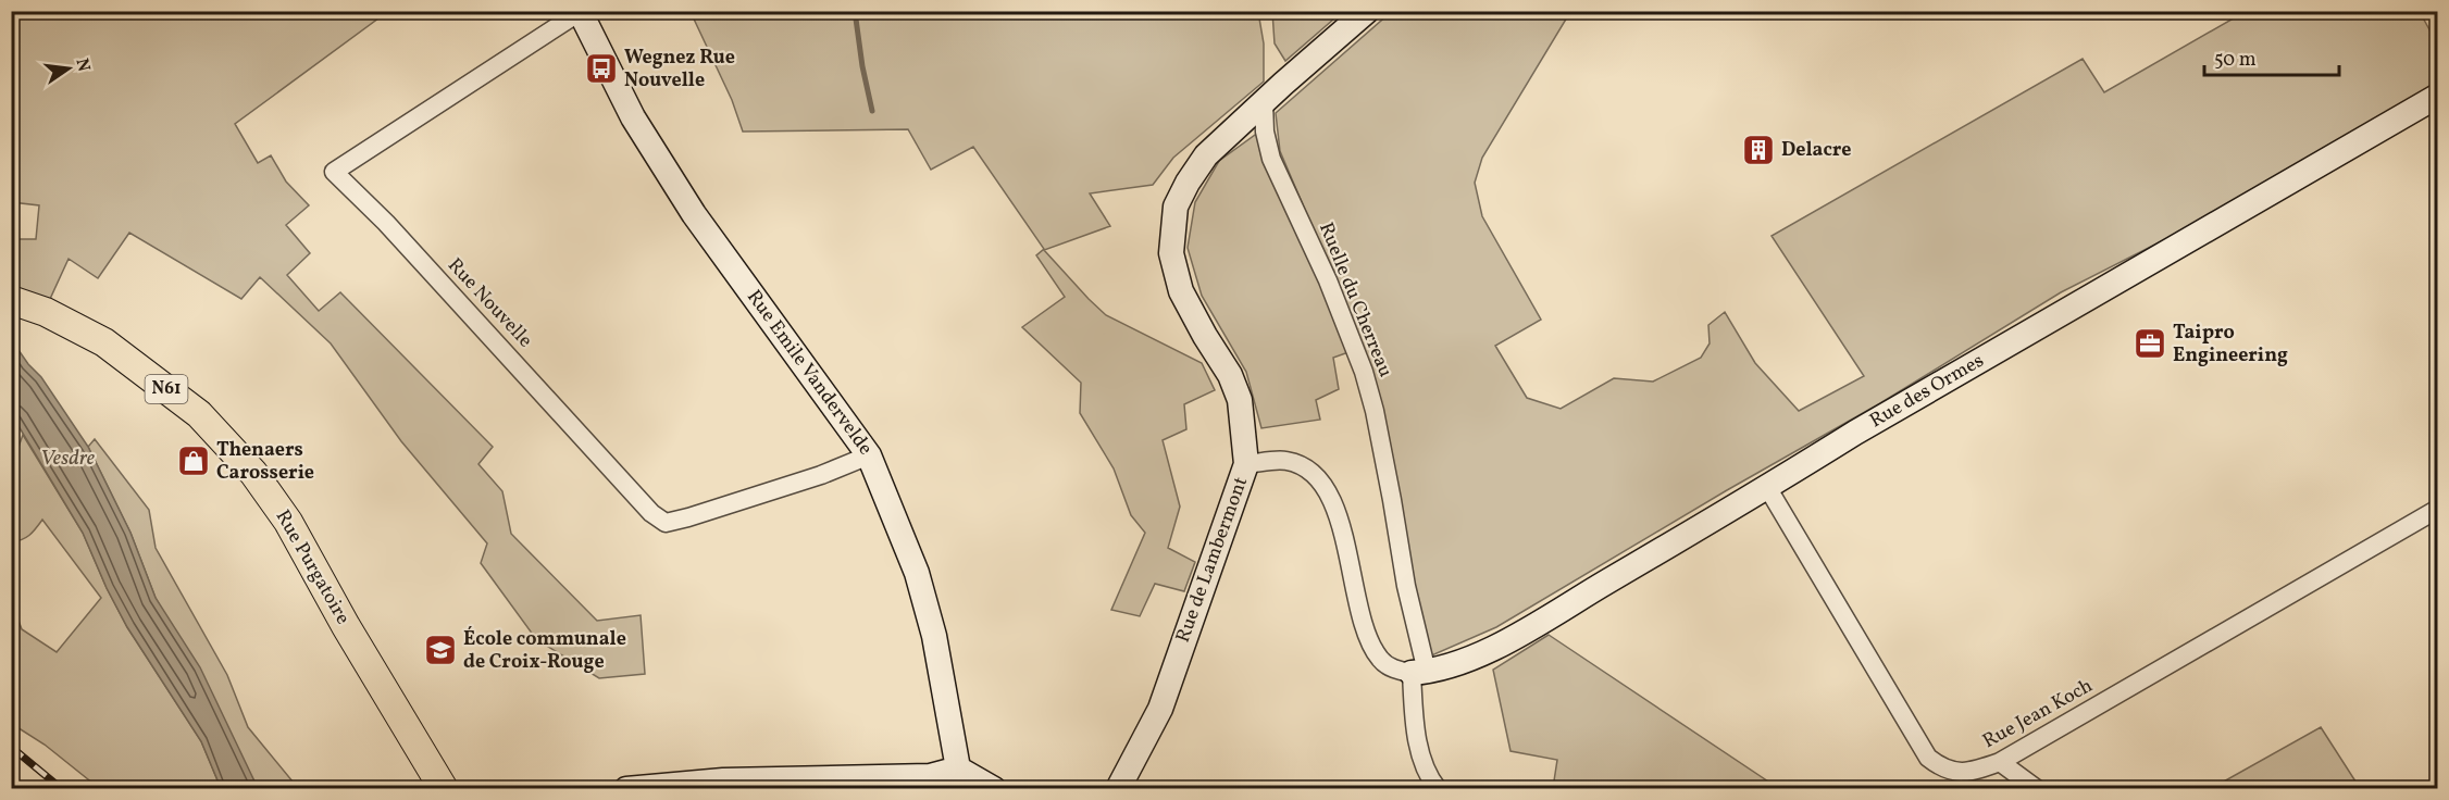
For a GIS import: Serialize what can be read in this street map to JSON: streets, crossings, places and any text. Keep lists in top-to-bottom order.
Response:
{
  "streets": {
    "main road": ["N61", "Rue Purgatoire"],
    "street": [
      "Ruelle du Cherreau",
      "Rue Nouvelle",
      "Rue Emile Vandervelde",
      "Rue des Ormes",
      "Rue de Lambermont",
      "Rue Jean Koch"
    ]
  },
  "crossings": [
    ["Ruelle du Cherreau", "Rue des Ormes"],
    ["Ruelle du Cherreau", "Rue de Lambermont"],
    ["Rue Nouvelle", "Rue Emile Vandervelde"],
    ["Rue des Ormes", "Rue de Lambermont"],
    ["Rue des Ormes", "Rue Jean Koch"]
  ],
  "water": ["Vesdre"],
  "places": {
    "bus stop": ["Wegnez Rue Nouvelle"],
    "building": ["Delacre"],
    "office": ["Taipro Engineering"],
    "shop": ["Thenaers Carosserie"],
    "school or university": ["École communale de Croix-Rouge"]
  },
  "scale_bar": "50 m",
  "north": "right"
}
